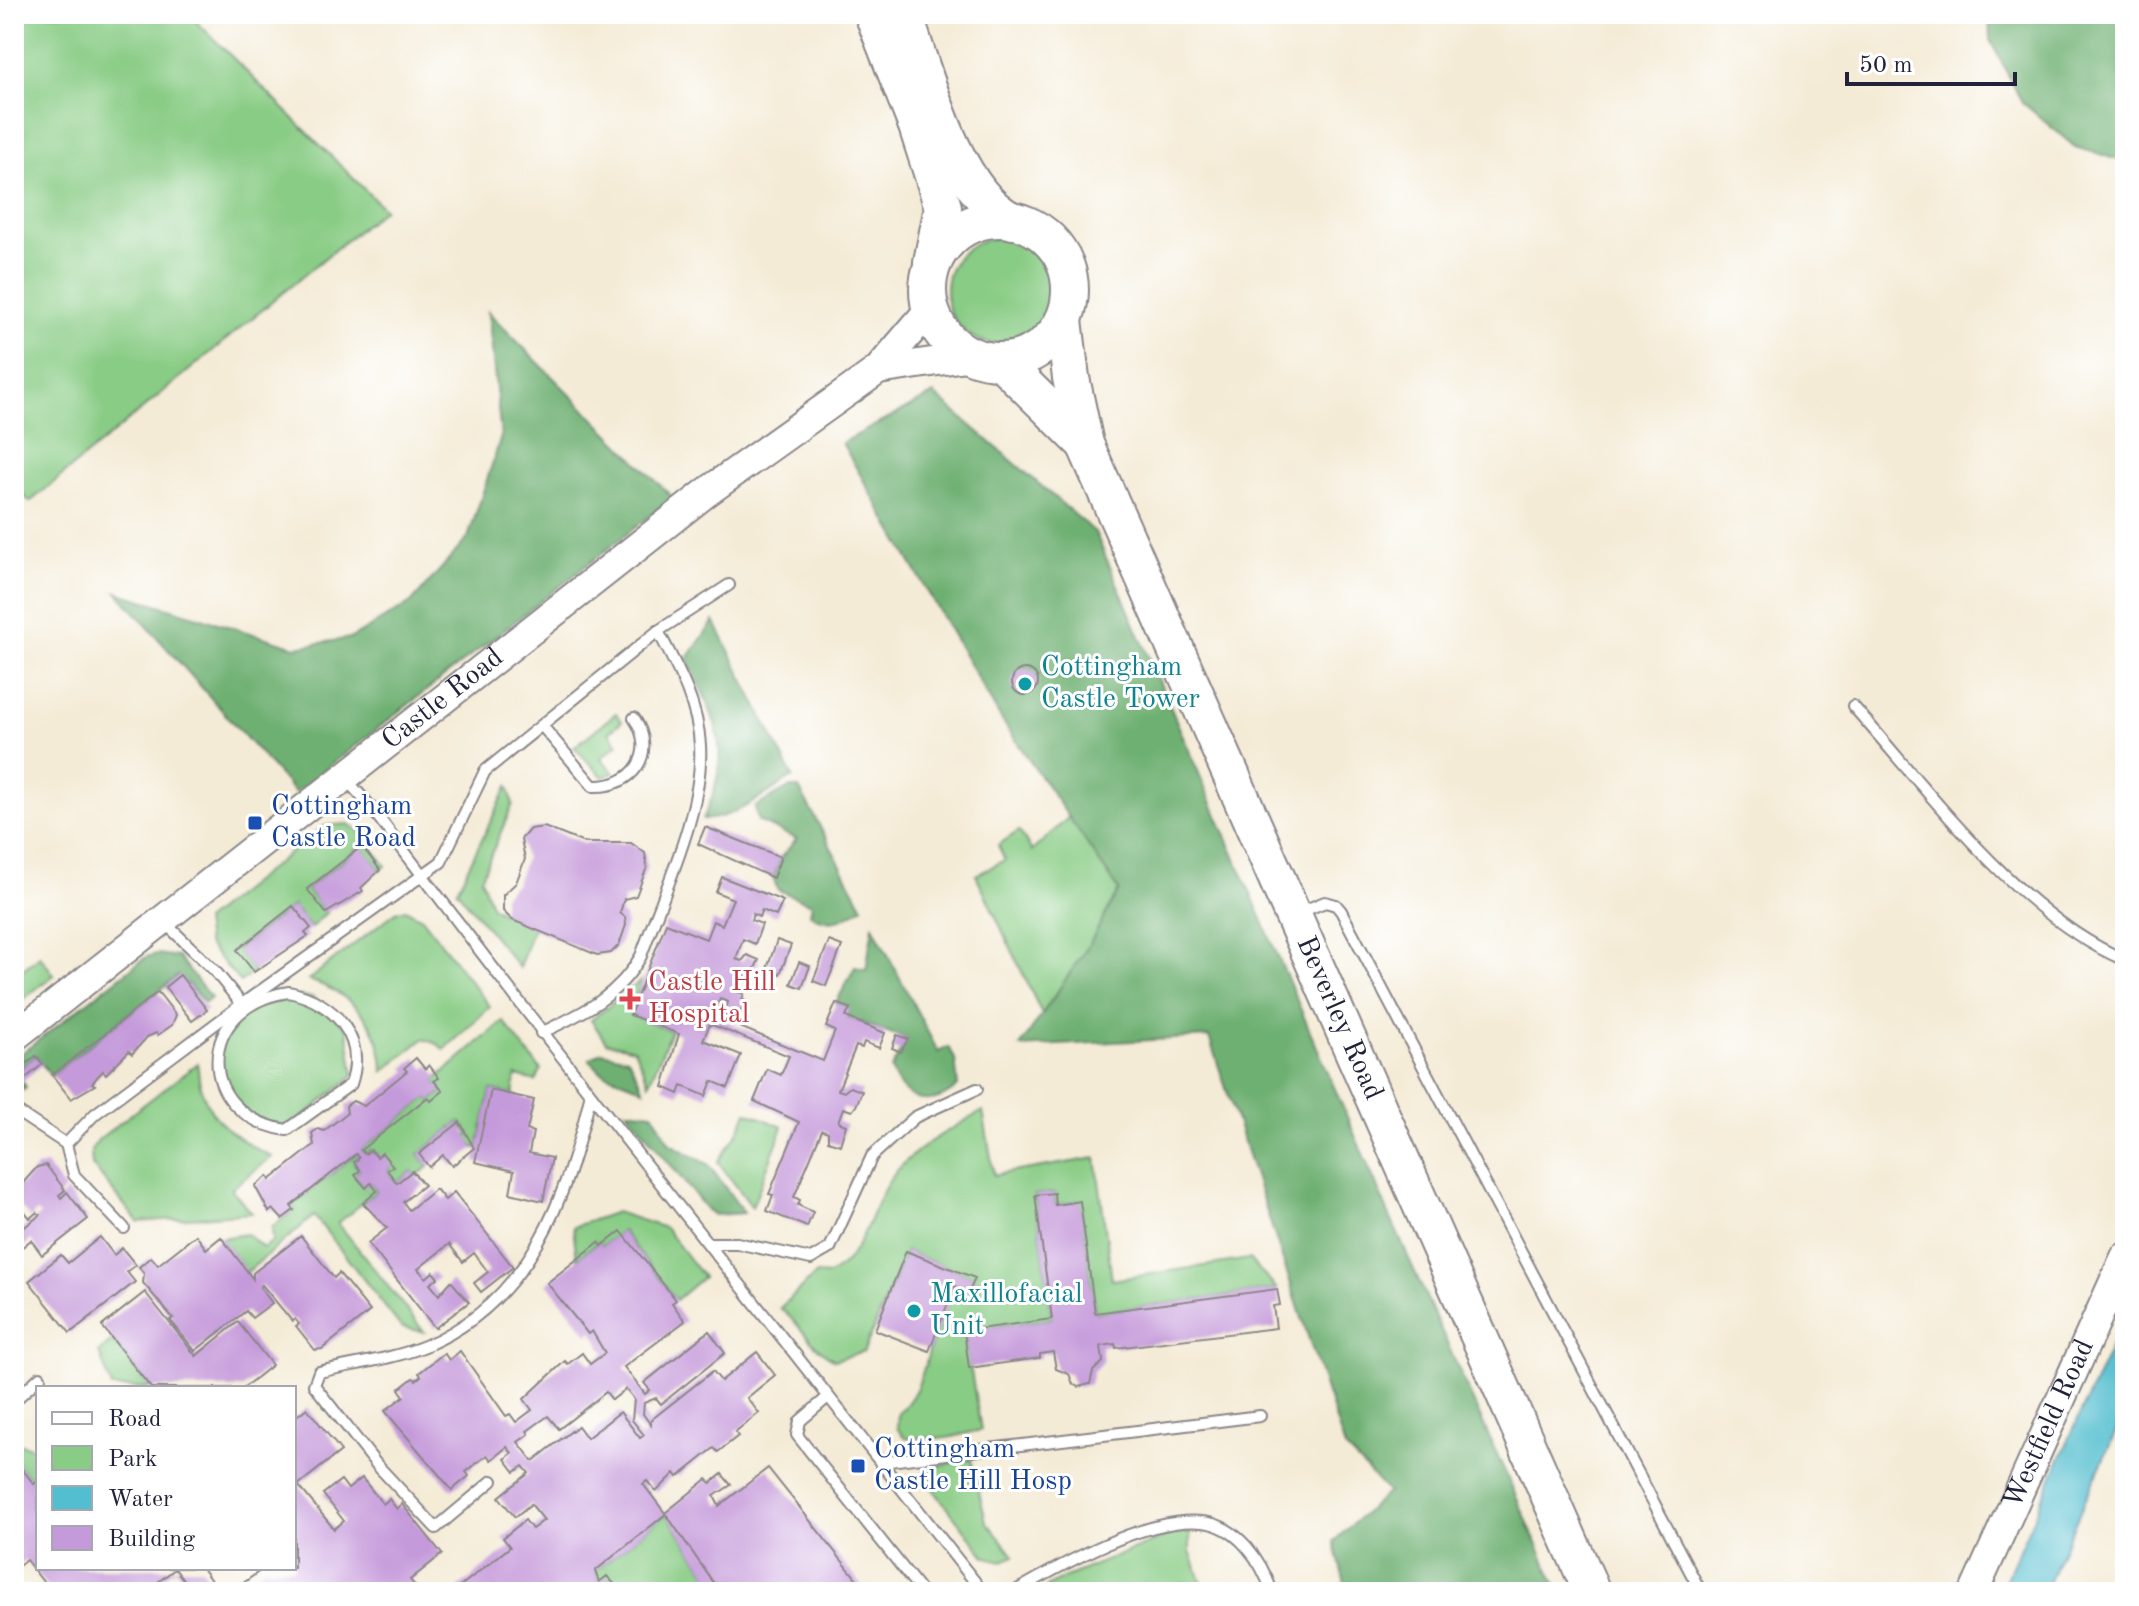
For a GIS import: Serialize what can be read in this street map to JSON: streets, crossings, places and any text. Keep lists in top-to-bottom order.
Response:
{
  "streets": {
    "highway": ["Beverley Road"],
    "street": ["Castle Road", "Westfield Road"]
  },
  "crossings": [
    ["Castle Road", "Beverley Road"]
  ],
  "places": {
    "other": ["Cottingham Castle Tower", "Maxillofacial Unit"],
    "transit": ["Cottingham Castle Road", "Cottingham Castle Hill Hosp"],
    "health": ["Castle Hill Hospital"]
  },
  "legend": [
    "Road",
    "Park",
    "Water",
    "Building"
  ],
  "scale_bar": "50 m"
}
